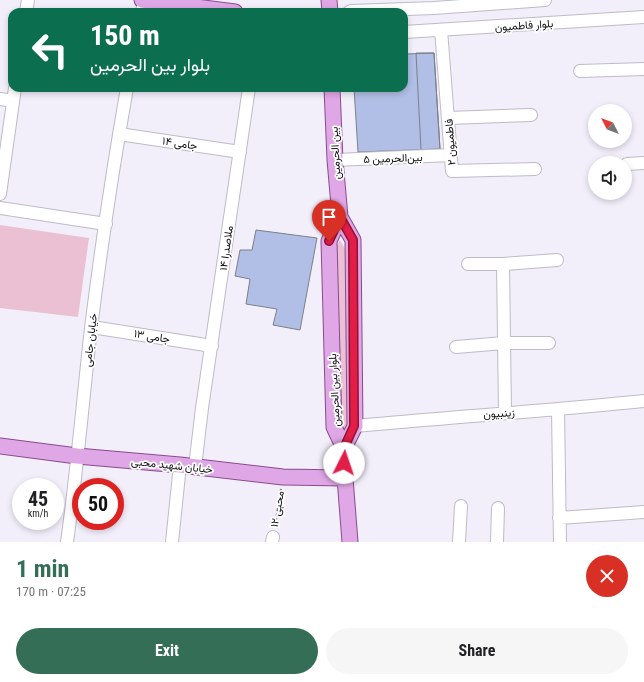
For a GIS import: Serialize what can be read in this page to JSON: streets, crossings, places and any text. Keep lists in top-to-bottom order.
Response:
{
  "streets": {
    "main road": ["بین الحرمین", "بلوار بین الحرمین", "خیابان شهید محبی"],
    "street": [
      "بلوار فاطمیون",
      "فاطمیون ۲",
      "جامی ۱۴",
      "بین‌الحرمین ۵",
      "ملاصدرا ۱۴",
      "جامی ۱۳",
      "خیابان جامی",
      "زینبیون"
    ],
    "path": ["محبی ۱۲"]
  },
  "crossings": [
    ["بلوار فاطمیون", "فاطمیون ۲"],
    ["فاطمیون ۲", "بین‌الحرمین ۵"],
    ["جامی ۱۴", "ملاصدرا ۱۴"],
    ["جامی ۱۴", "خیابان جامی"],
    ["بین الحرمین", "بین‌الحرمین ۵"],
    ["بین الحرمین", "بلوار بین الحرمین"],
    ["ملاصدرا ۱۴", "جامی ۱۳"],
    ["ملاصدرا ۱۴", "خیابان شهید محبی"],
    ["جامی ۱۳", "خیابان جامی"],
    ["خیابان جامی", "خیابان شهید محبی"],
    ["بلوار بین الحرمین", "زینبیون"],
    ["خیابان شهید محبی", "محبی ۱۲"]
  ],
  "north": "top left",
  "page": {
    "turn": ["150 m", "بلوار بین الحرمین"],
    "speed": "45 km/h",
    "limit": "50",
    "heading": ["1 min", "170 m · 07:25"],
    "buttons": ["Exit", "Share"]
  }
}
